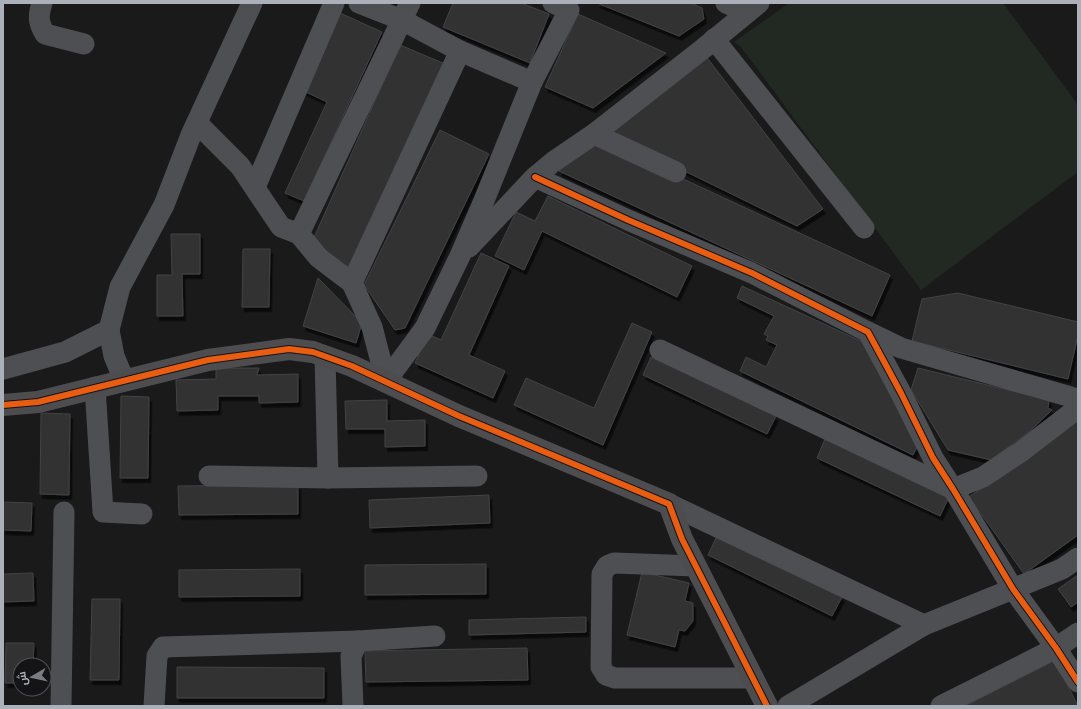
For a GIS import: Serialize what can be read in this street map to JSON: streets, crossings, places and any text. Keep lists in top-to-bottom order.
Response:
{
  "north": "left"
}
